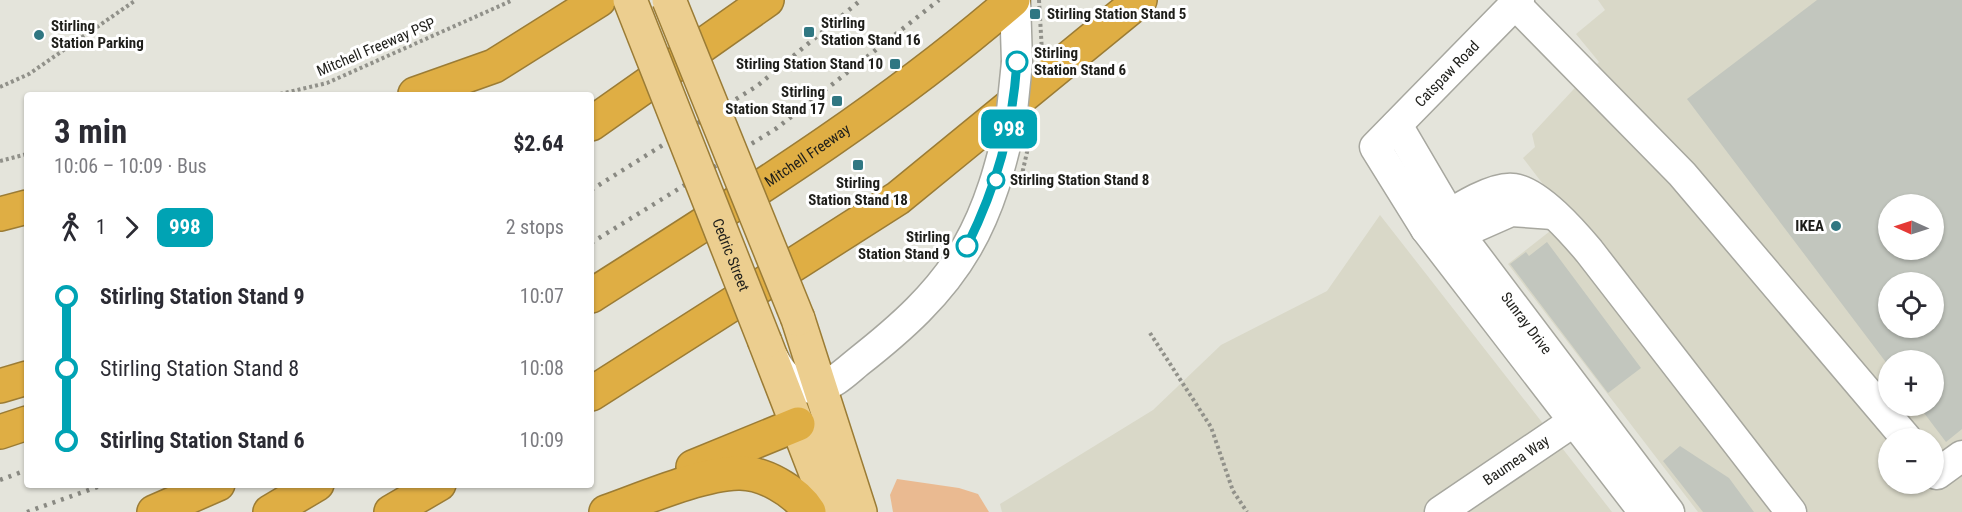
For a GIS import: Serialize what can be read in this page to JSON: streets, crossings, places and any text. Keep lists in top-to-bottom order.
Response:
{
  "streets": {
    "highway": ["Mitchell Freeway"],
    "main road": ["Cedric Street"],
    "street": ["Catspaw Road", "Sunray Drive", "Baumea Way"],
    "path": ["Mitchell Freeway PSP"]
  },
  "crossings": [
    ["Catspaw Road", "Sunray Drive"],
    ["Sunray Drive", "Baumea Way"]
  ],
  "places": {
    "transit": [
      "Stirling Station Stand 5",
      "Stirling Station Stand 16",
      "Stirling Station Stand 10",
      "Stirling Station Stand 17",
      "Stirling Station Stand 18"
    ],
    "other": [
      "Stirling Station Parking",
      "Stirling Station Stand 6",
      "Stirling Station Stand 8",
      "IKEA",
      "Stirling Station Stand 9"
    ]
  },
  "lines": ["bus line 998"],
  "north": "left",
  "page": {
    "on_map": "998",
    "heading": ["3 min", "10:06 – 10:09 · Bus", "$2.64"],
    "map_buttons": ["+", "−"],
    "legs": ["1", "998", "2 stops"],
    "list": [
      {
        "name": "Stirling Station Stand 9",
        "value": "10:07"
      },
      {
        "name": "Stirling Station Stand 8",
        "value": "10:08"
      },
      {
        "name": "Stirling Station Stand 6",
        "value": "10:09"
      }
    ]
  }
}
